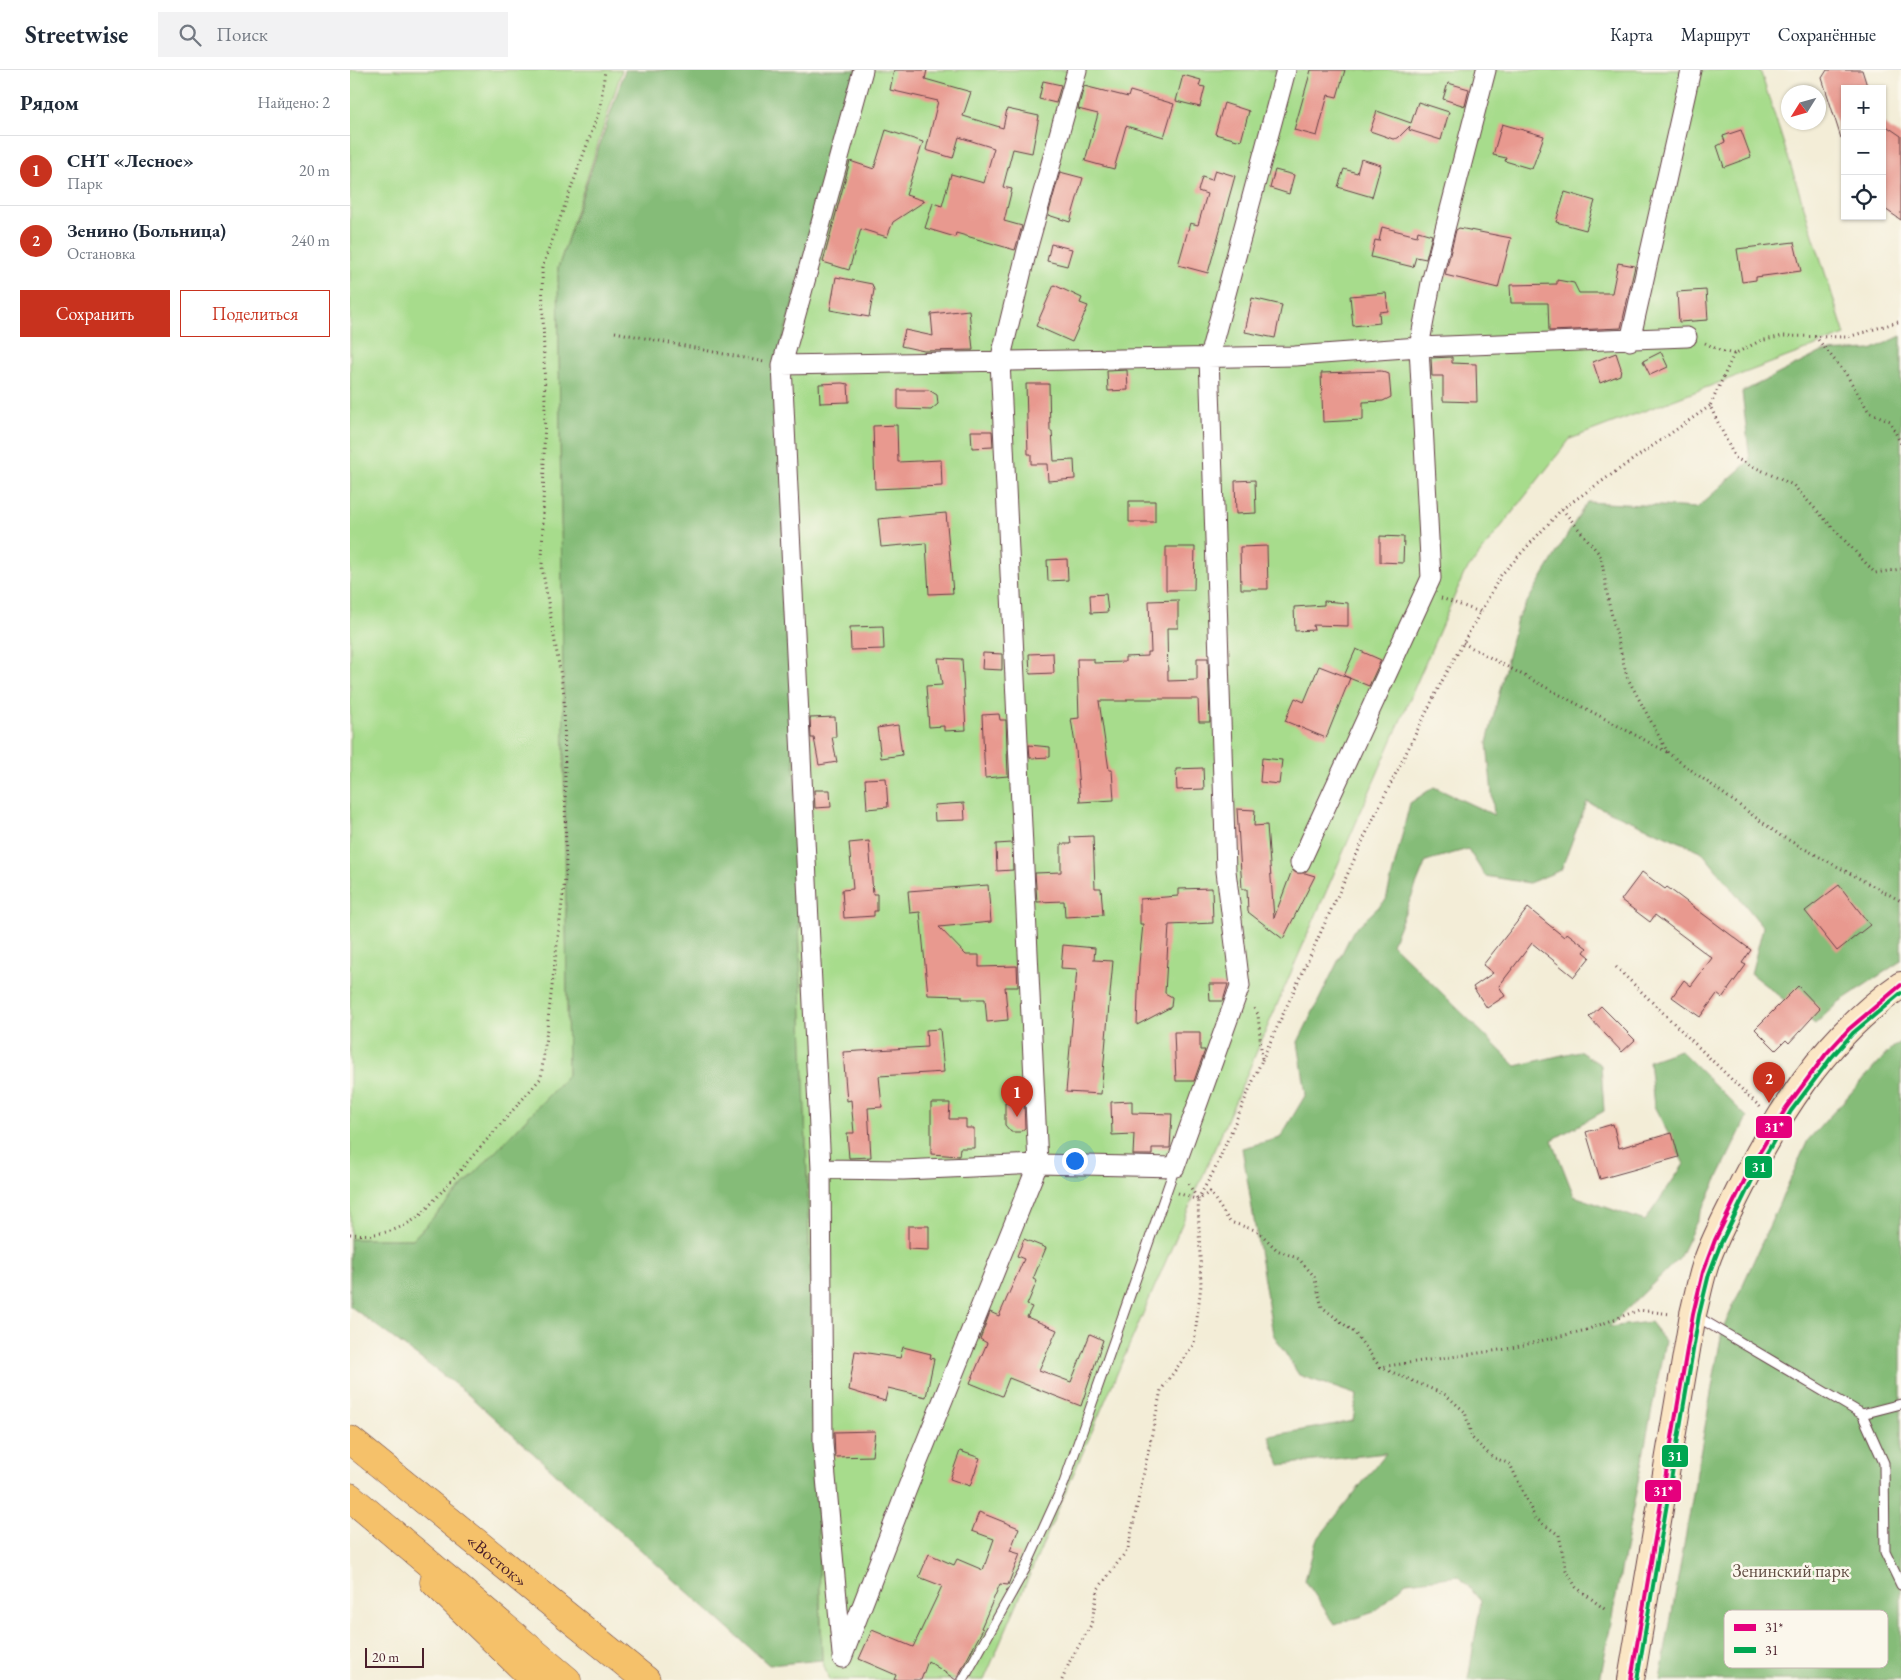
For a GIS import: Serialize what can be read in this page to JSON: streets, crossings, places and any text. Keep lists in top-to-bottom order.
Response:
{
  "streets": {
    "main road": ["«Восток»"]
  },
  "parks": ["Зенинский парк"],
  "lines": ["transit line 31*", "transit line 31"],
  "legend": ["31*", "31"],
  "scale_bar": "20 m",
  "north": "bottom left",
  "page": {
    "header": "Streetwise",
    "search": "Поиск",
    "nav": ["Карта", "Маршрут", "Сохранённые"],
    "heading": ["Рядом", "Найдено: 2"],
    "map_buttons": ["+", "−"],
    "list": [
      {
        "mark": "1",
        "name": "СНТ «Лесное»",
        "note": "Парк",
        "value": "20 m"
      },
      {
        "mark": "2",
        "name": "Зенино (Больница)",
        "note": "Остановка",
        "value": "240 m"
      }
    ],
    "buttons": ["Сохранить", "Поделиться"],
    "pins": ["2", "1"],
    "scale": "20 m"
  }
}
